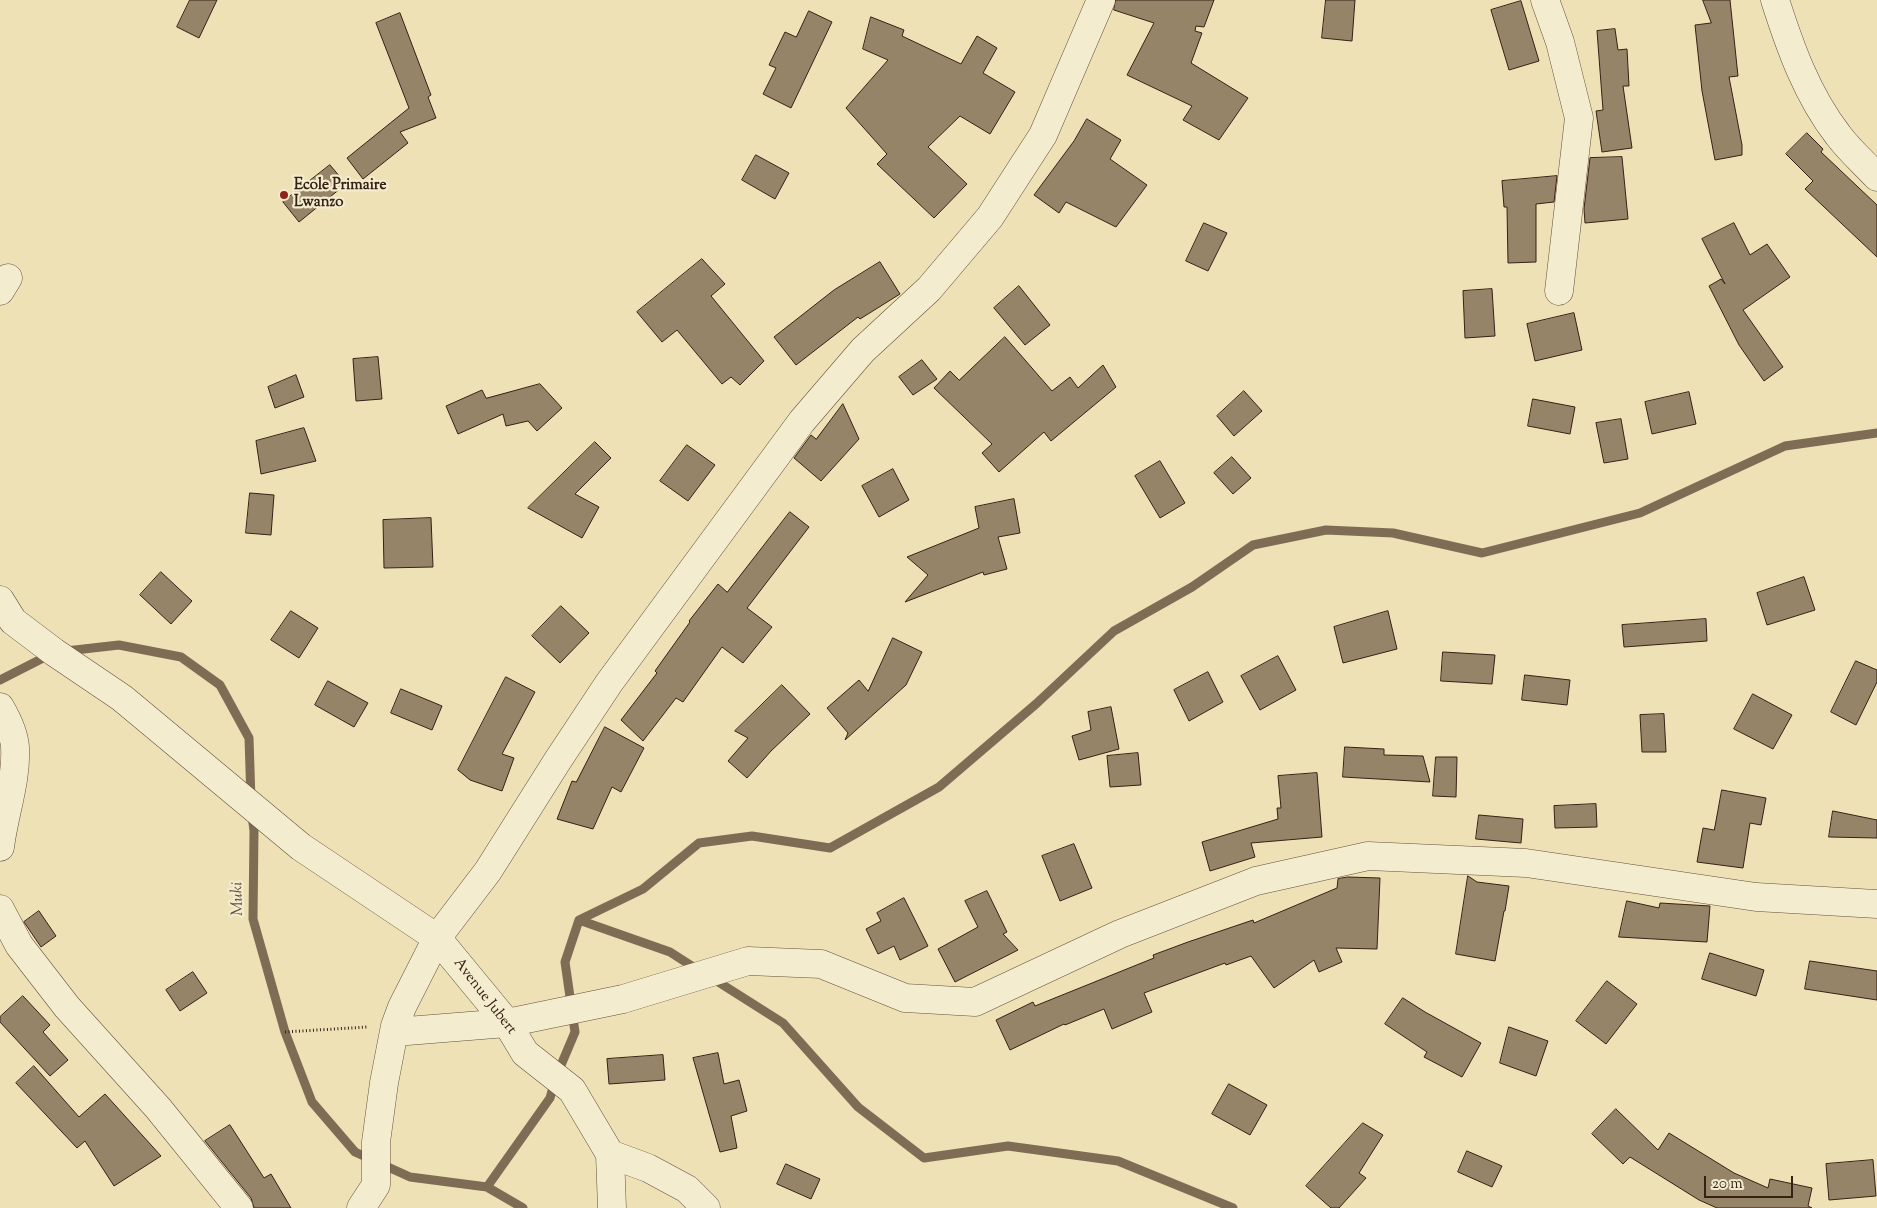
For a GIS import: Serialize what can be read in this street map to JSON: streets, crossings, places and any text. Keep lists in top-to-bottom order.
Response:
{
  "streets": {
    "street": ["Avenue Jubert"]
  },
  "water": ["Muki"],
  "places": ["Ecole Primaire Lwanzo"],
  "scale_bar": "20 m"
}
